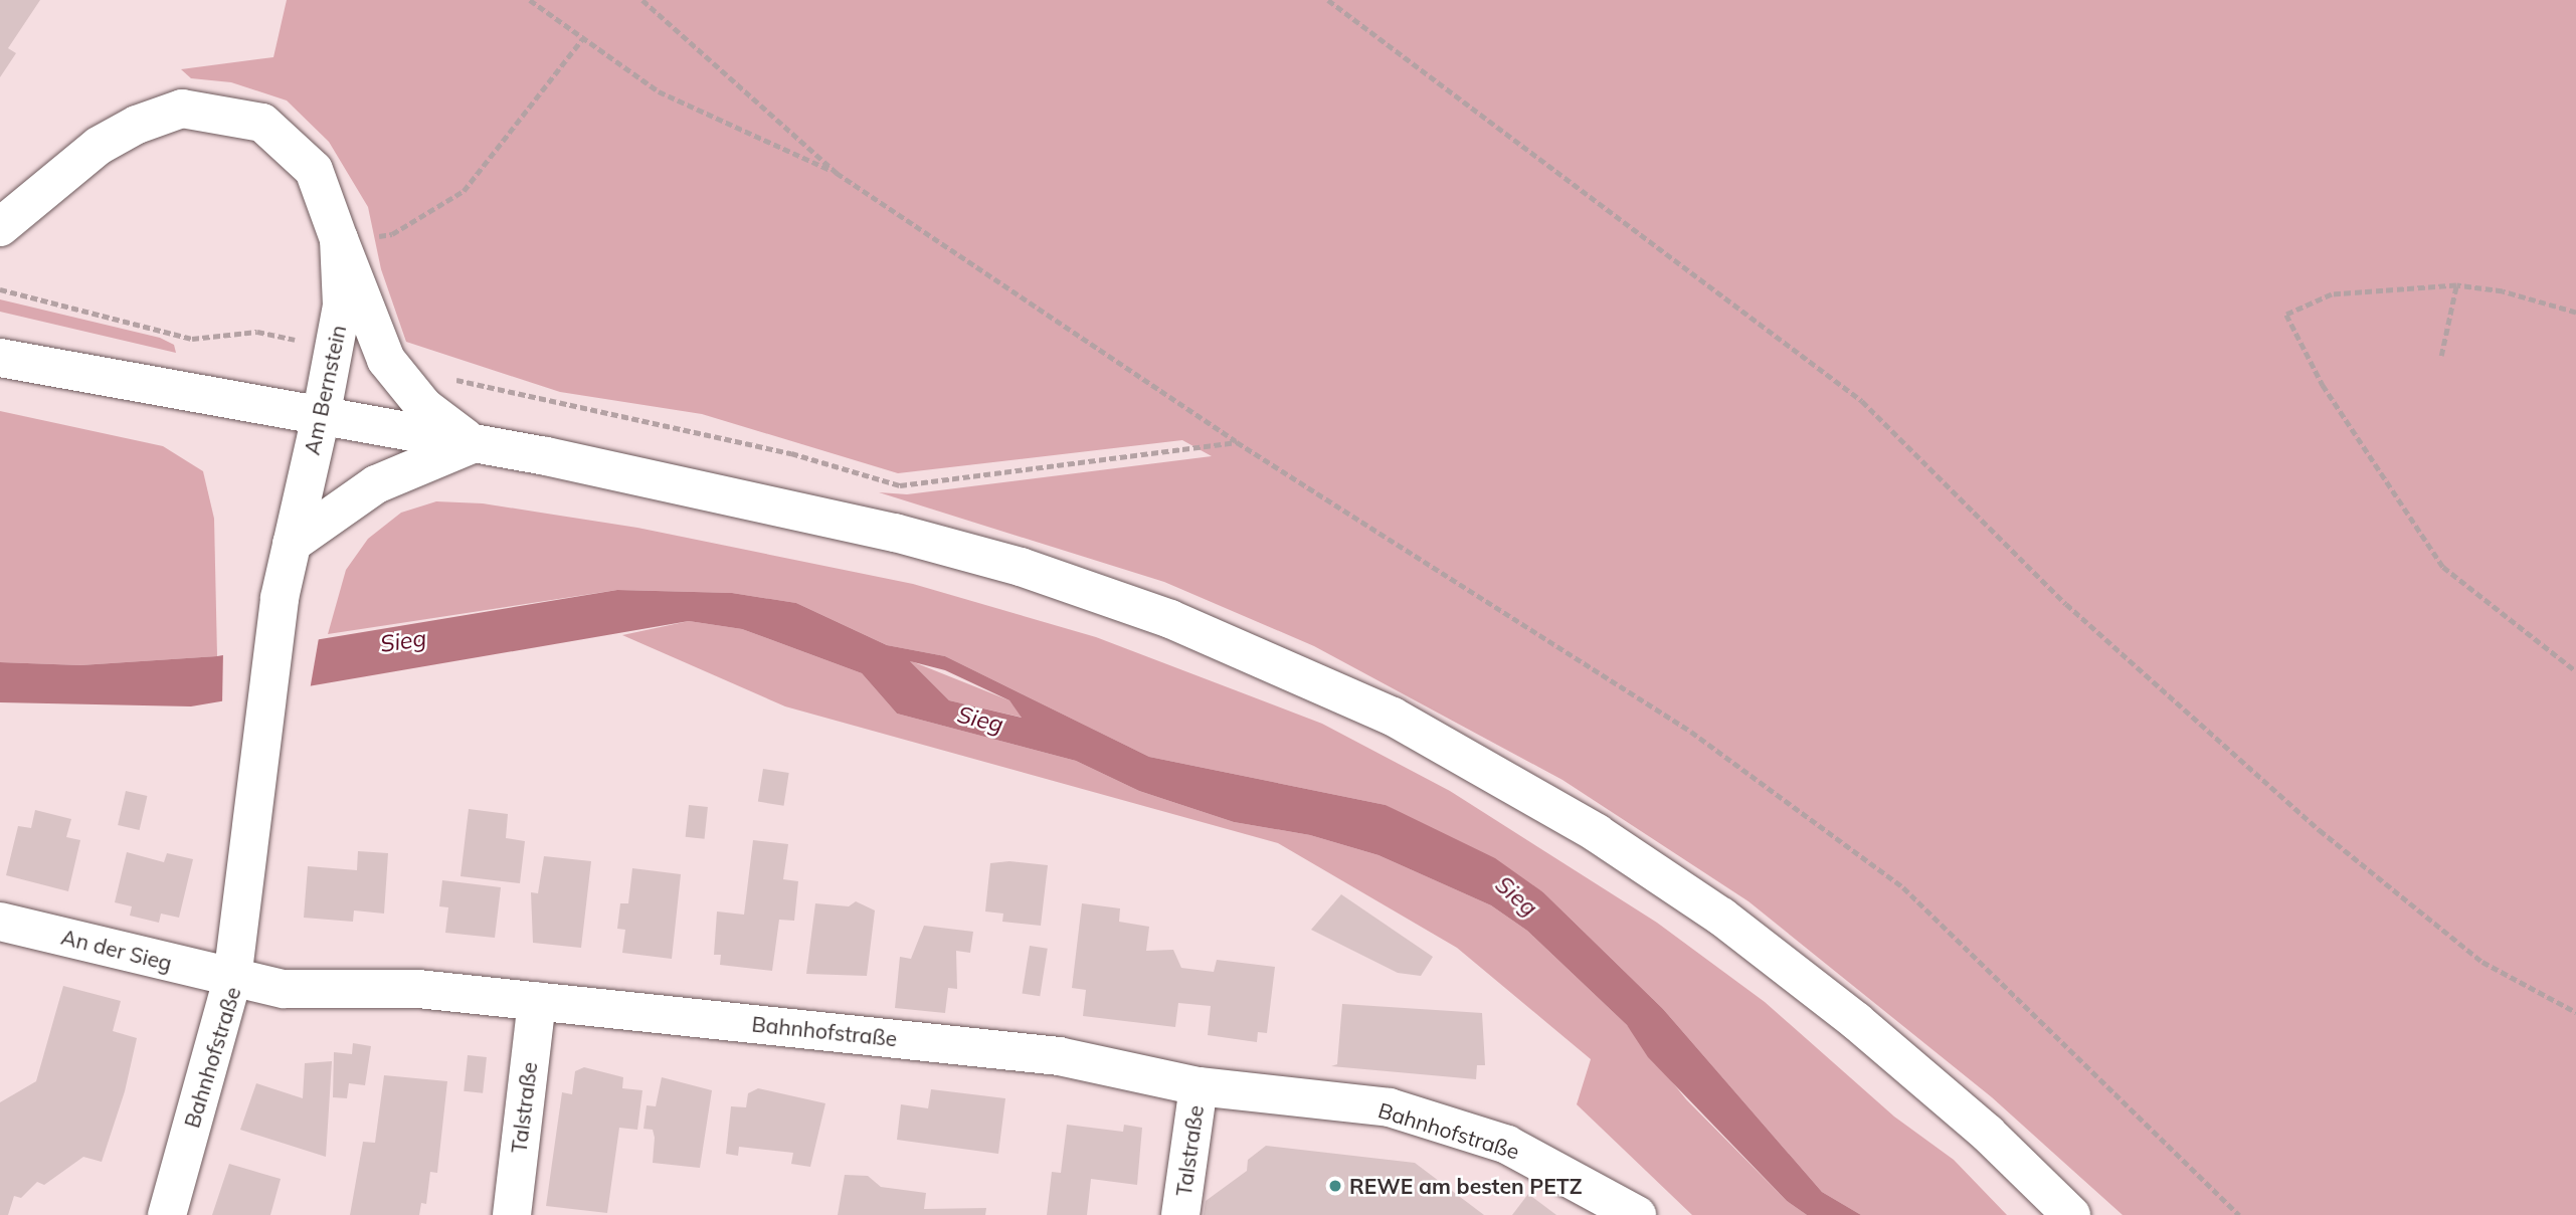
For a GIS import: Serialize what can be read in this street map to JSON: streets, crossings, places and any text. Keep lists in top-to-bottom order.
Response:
{
  "streets": {
    "street": [
      "Am Bernstein",
      "An der Sieg",
      "Bahnhofstraße",
      "Talstraße"
    ]
  },
  "crossings": [
    ["Am Bernstein", "An der Sieg"],
    ["Am Bernstein", "Bahnhofstraße"],
    ["An der Sieg", "Bahnhofstraße"],
    ["Bahnhofstraße", "Talstraße"]
  ],
  "water": ["Sieg"],
  "places": ["REWE am besten PETZ"]
}
